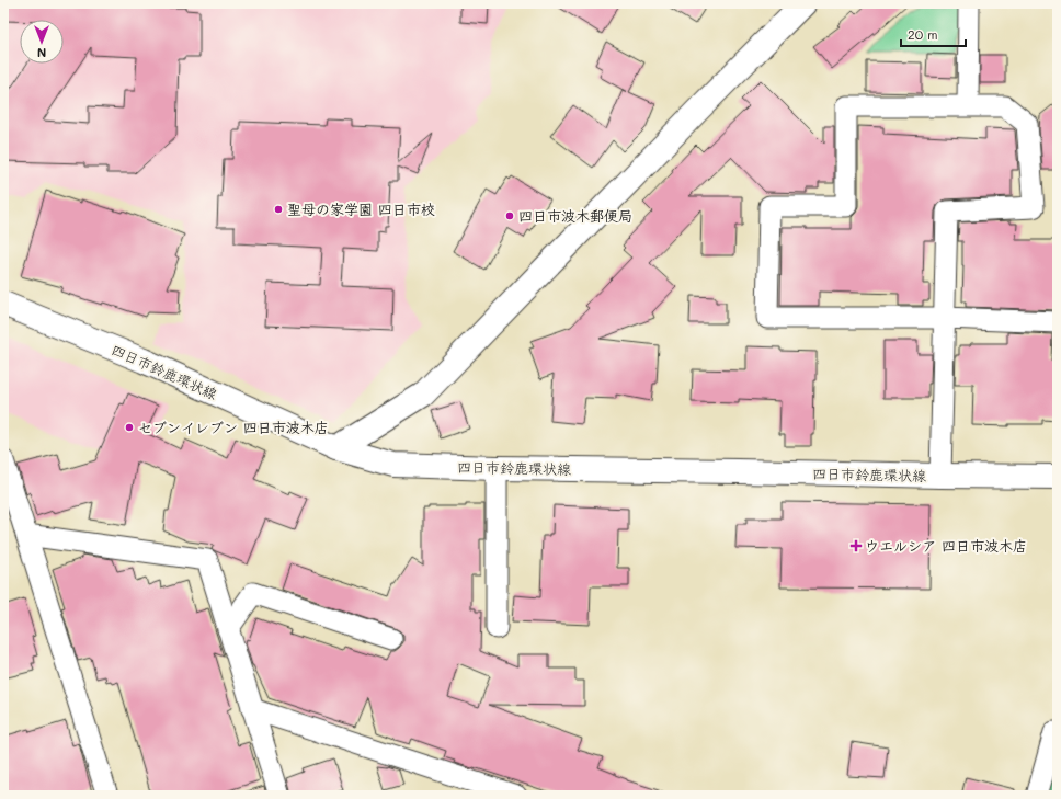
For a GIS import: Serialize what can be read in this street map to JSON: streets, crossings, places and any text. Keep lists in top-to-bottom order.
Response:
{
  "streets": {
    "main road": ["四日市鈴鹿環状線"]
  },
  "places": {
    "other": ["聖母の家学園 四日市校", "四日市波木郵便局", "セブンイレブン 四日市波木店"],
    "health": ["ウエルシア 四日市波木店"]
  },
  "scale_bar": "20 m",
  "north": "bottom"
}
